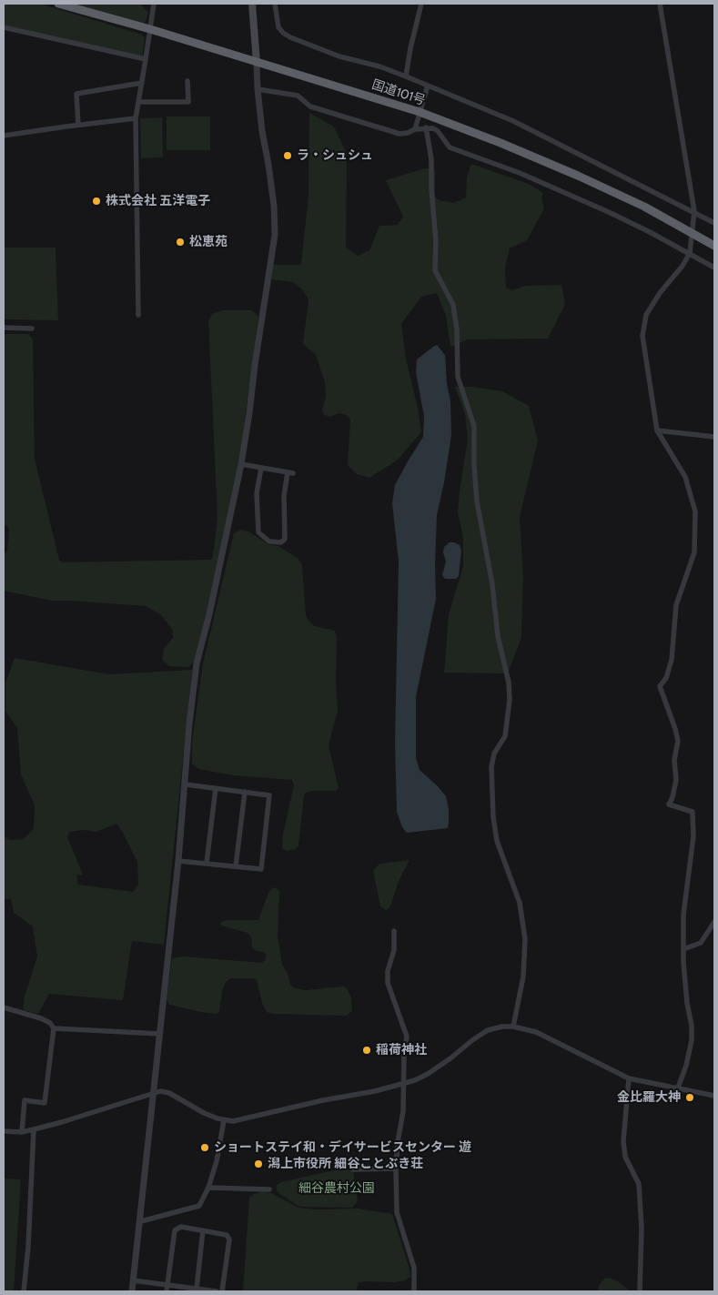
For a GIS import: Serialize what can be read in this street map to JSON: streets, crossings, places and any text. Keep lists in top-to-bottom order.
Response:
{
  "streets": {
    "highway": ["国道101号"]
  },
  "parks": ["細谷農村公園"],
  "places": [
    "ラ・シュシュ",
    "株式会社 五洋電子",
    "松恵苑",
    "稲荷神社",
    "金比羅大神",
    "ショートステイ和・デイサービスセンター 遊",
    "潟上市役所 細谷ことぶき荘"
  ]
}
